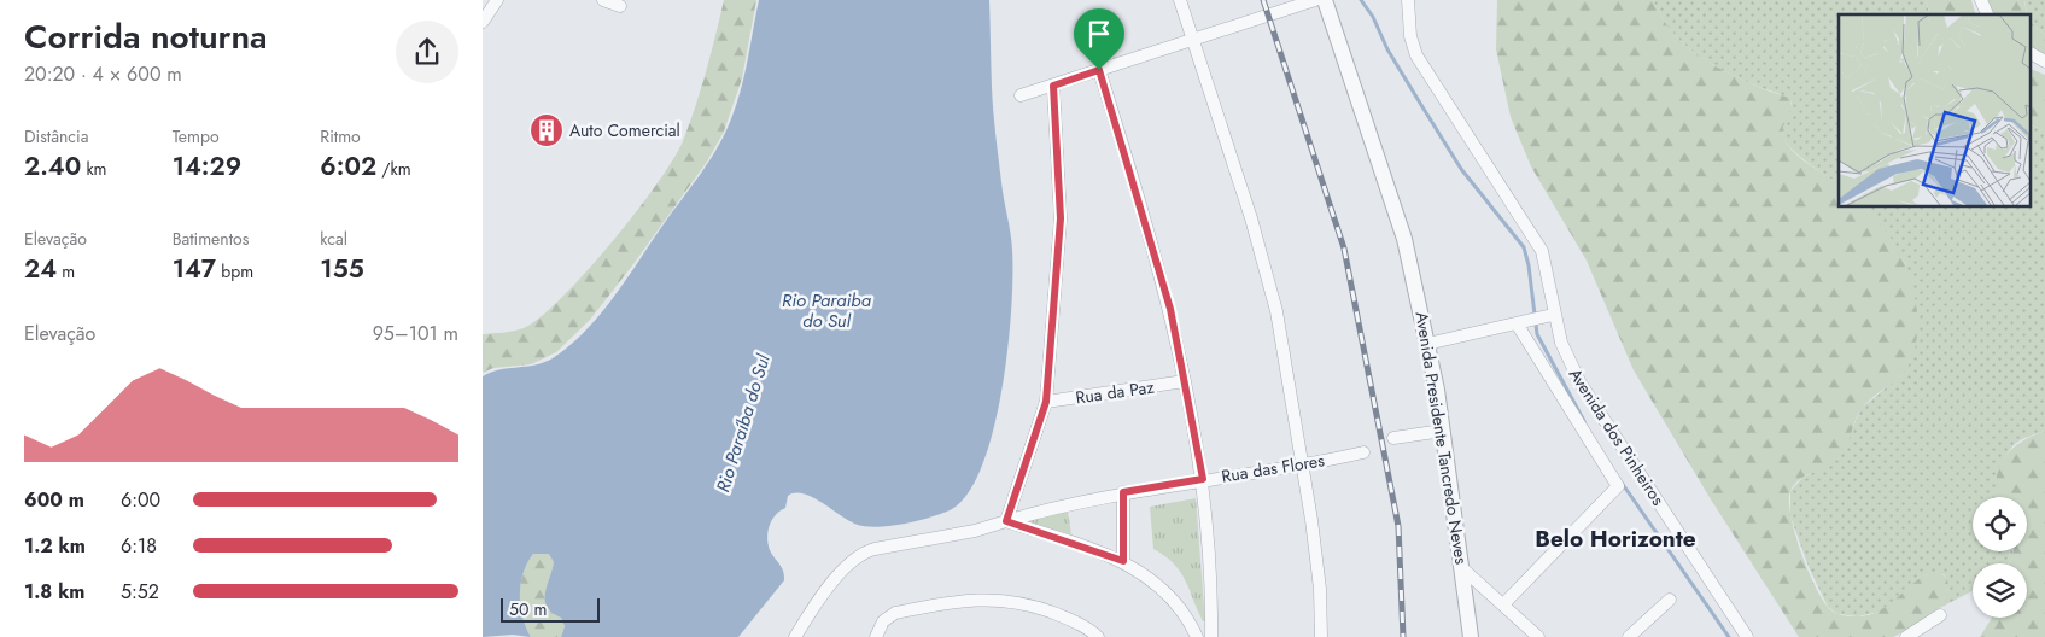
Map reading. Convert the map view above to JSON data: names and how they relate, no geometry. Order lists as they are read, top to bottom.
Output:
{
  "streets": {
    "street": [
      "Rua da Paz",
      "Avenida dos Pinheiros",
      "Avenida Presidente Tancredo Neves",
      "Rua das Flores"
    ]
  },
  "districts": ["Belo Horizonte"],
  "water": ["Rio Paraiba do Sul", "Rio Paraíba do Sul"],
  "places": {
    "building": ["Auto Comercial"]
  },
  "scale_bar": "50 m",
  "page": {
    "heading": ["Corrida noturna", "20:20 · 4 × 600 m"],
    "stats": [
      ["Distância", "2.40 km"],
      ["Tempo", "14:29"],
      ["Ritmo", "6:02 /km"],
      ["Elevação", "24 m"],
      ["Batimentos", "147 bpm"],
      ["kcal", "155"]
    ],
    "chart": ["Elevação", "95–101 m"],
    "list": [
      {
        "name": "600 m",
        "note": "6:00"
      },
      {
        "name": "1.2 km",
        "note": "6:18"
      },
      {
        "name": "1.8 km",
        "note": "5:52"
      }
    ],
    "scale": "50 m"
  }
}
